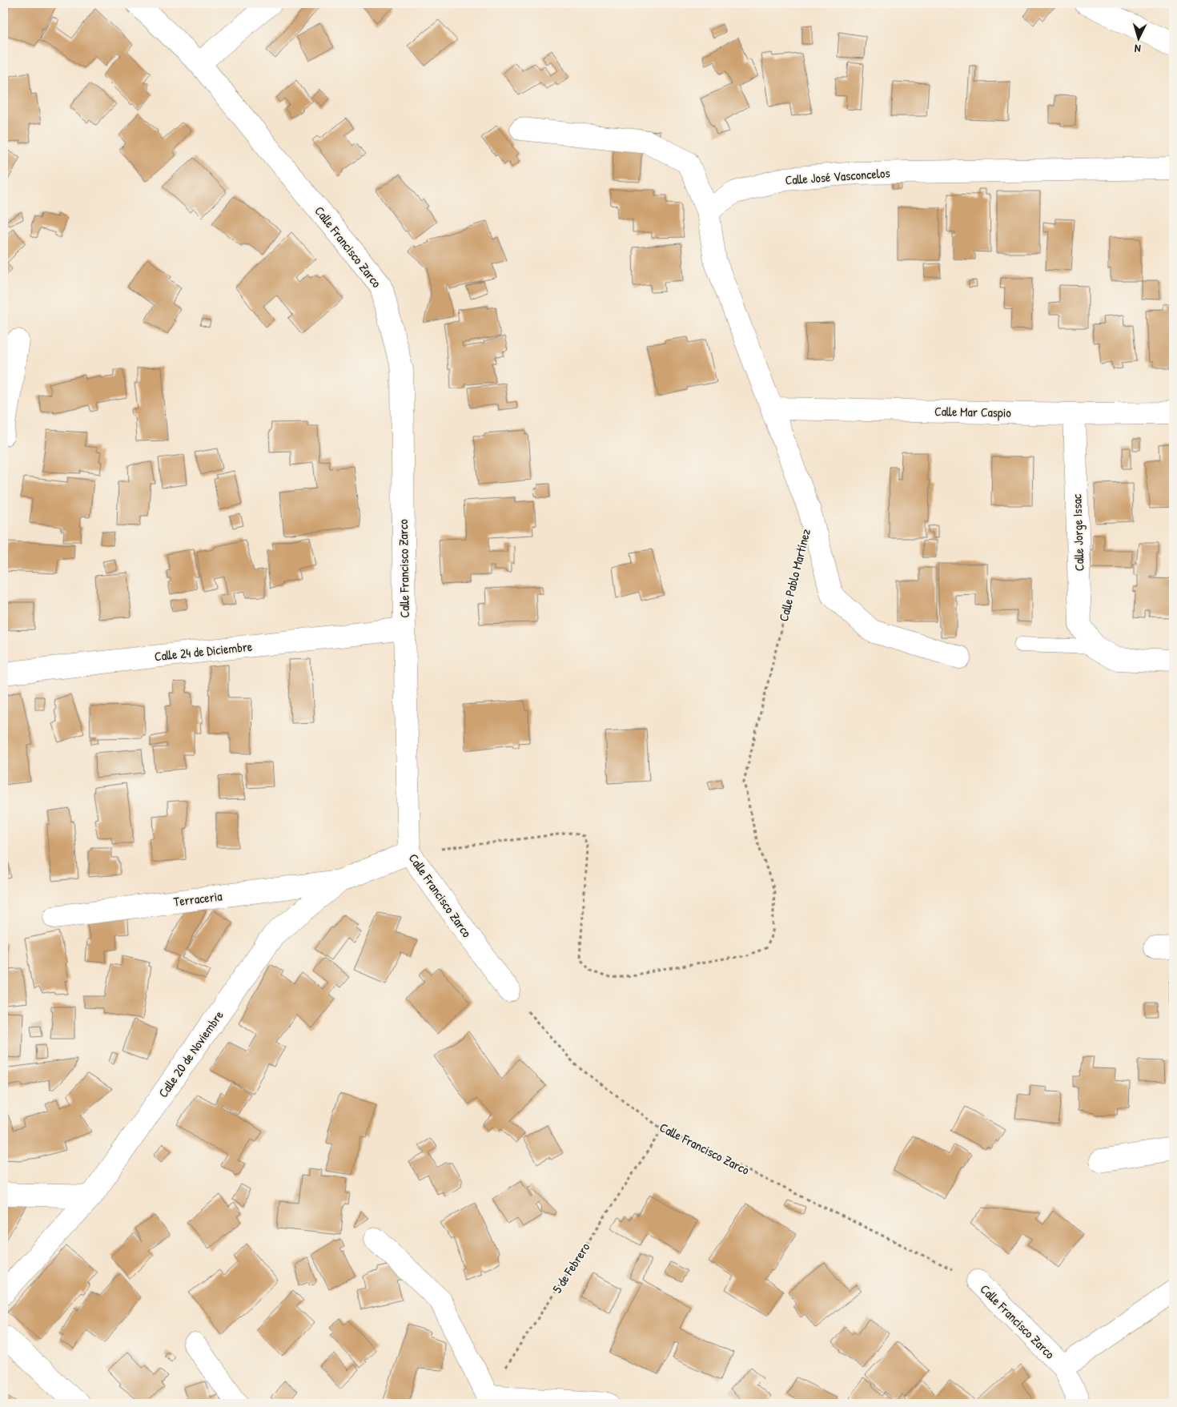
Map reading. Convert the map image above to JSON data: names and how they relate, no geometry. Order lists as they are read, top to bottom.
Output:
{
  "streets": {
    "street": [
      "Calle José Vasconcelos",
      "Calle Francisco Zarco",
      "Calle Mar Caspio",
      "Calle Jorge Issac",
      "Calle Pablo Martínez",
      "Calle 24 de Diciembre",
      "Terraceria",
      "Calle 20 de Noviembre"
    ],
    "path": ["5 de Febrero"]
  },
  "crossings": [
    ["Calle José Vasconcelos", "Calle Pablo Martínez"],
    ["Calle Francisco Zarco", "Calle Pablo Martínez"],
    ["Calle Francisco Zarco", "Calle 24 de Diciembre"],
    ["Calle Francisco Zarco", "Calle 20 de Noviembre"],
    ["Calle Francisco Zarco", "5 de Febrero"],
    ["Calle Mar Caspio", "Calle Jorge Issac"],
    ["Calle Mar Caspio", "Calle Pablo Martínez"],
    ["Calle Pablo Martínez", "Calle 20 de Noviembre"],
    ["Terraceria", "Calle 20 de Noviembre"]
  ],
  "north": "bottom"
}
